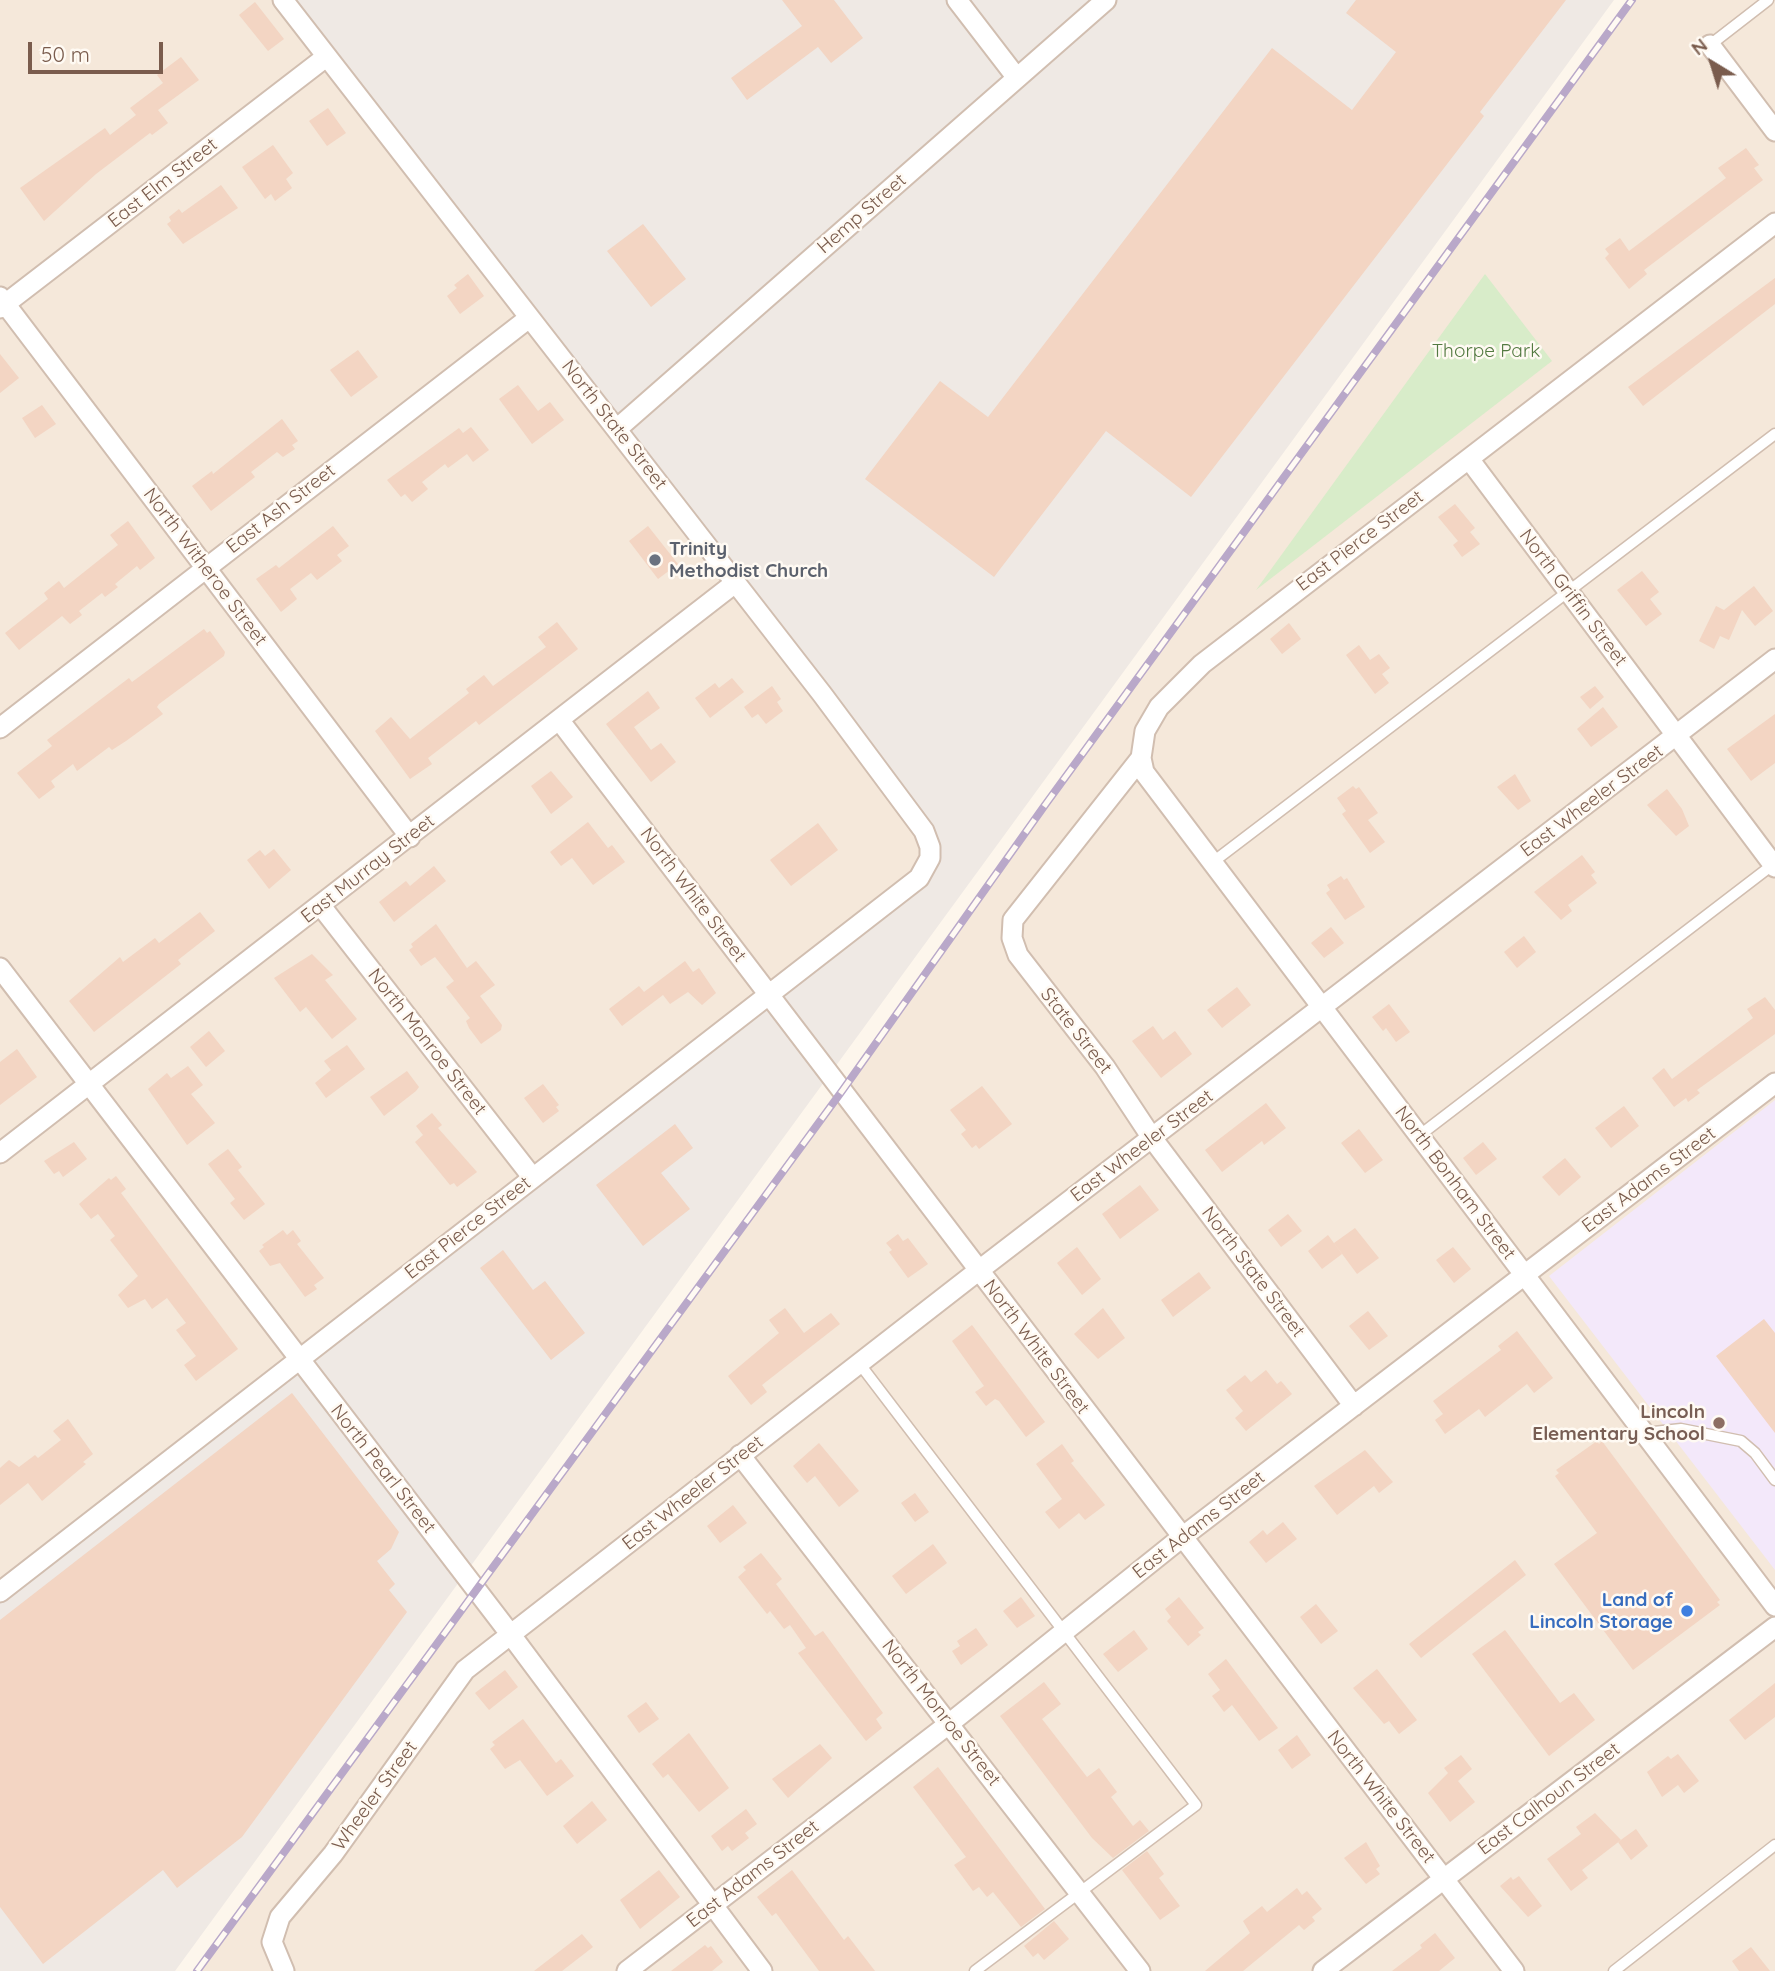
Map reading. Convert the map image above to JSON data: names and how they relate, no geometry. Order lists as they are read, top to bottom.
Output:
{
  "streets": {
    "street": [
      "East Elm Street",
      "Hemp Street",
      "North State Street",
      "East Ash Street",
      "East Pierce Street",
      "North Witheroe Street",
      "North Griffin Street",
      "East Wheeler Street",
      "East Murray Street",
      "North White Street",
      "State Street",
      "North Monroe Street",
      "East Adams Street",
      "North Bonham Street",
      "North Pearl Street",
      "Wheeler Street",
      "East Calhoun Street"
    ]
  },
  "crossings": [
    ["East Elm Street", "North State Street"],
    ["East Elm Street", "North Witheroe Street"],
    ["Hemp Street", "North State Street"],
    ["North State Street", "East Ash Street"],
    ["North State Street", "East Pierce Street"],
    ["North State Street", "East Wheeler Street"],
    ["North State Street", "East Murray Street"],
    ["North State Street", "State Street"],
    ["North State Street", "East Adams Street"],
    ["East Ash Street", "North Witheroe Street"],
    ["East Pierce Street", "North Griffin Street"],
    ["East Pierce Street", "North White Street"],
    ["East Pierce Street", "State Street"],
    ["East Pierce Street", "North Monroe Street"],
    ["East Pierce Street", "North Bonham Street"],
    ["East Pierce Street", "North Pearl Street"],
    ["North Witheroe Street", "East Murray Street"],
    ["North Griffin Street", "East Wheeler Street"],
    ["East Wheeler Street", "North White Street"],
    ["East Wheeler Street", "State Street"],
    ["East Wheeler Street", "North Monroe Street"],
    ["East Wheeler Street", "North Bonham Street"],
    ["East Wheeler Street", "North Pearl Street"],
    ["East Wheeler Street", "Wheeler Street"],
    ["East Murray Street", "North White Street"],
    ["East Murray Street", "North Monroe Street"],
    ["East Murray Street", "North Pearl Street"],
    ["North White Street", "East Adams Street"],
    ["North White Street", "East Calhoun Street"],
    ["North Monroe Street", "East Adams Street"],
    ["East Adams Street", "North Bonham Street"],
    ["East Adams Street", "North Pearl Street"],
    ["North Pearl Street", "Wheeler Street"]
  ],
  "parks": ["Thorpe Park"],
  "places": ["Trinity Methodist Church", "Lincoln Elementary School", "Land of Lincoln Storage"],
  "scale_bar": "50 m",
  "north": "top left"
}
